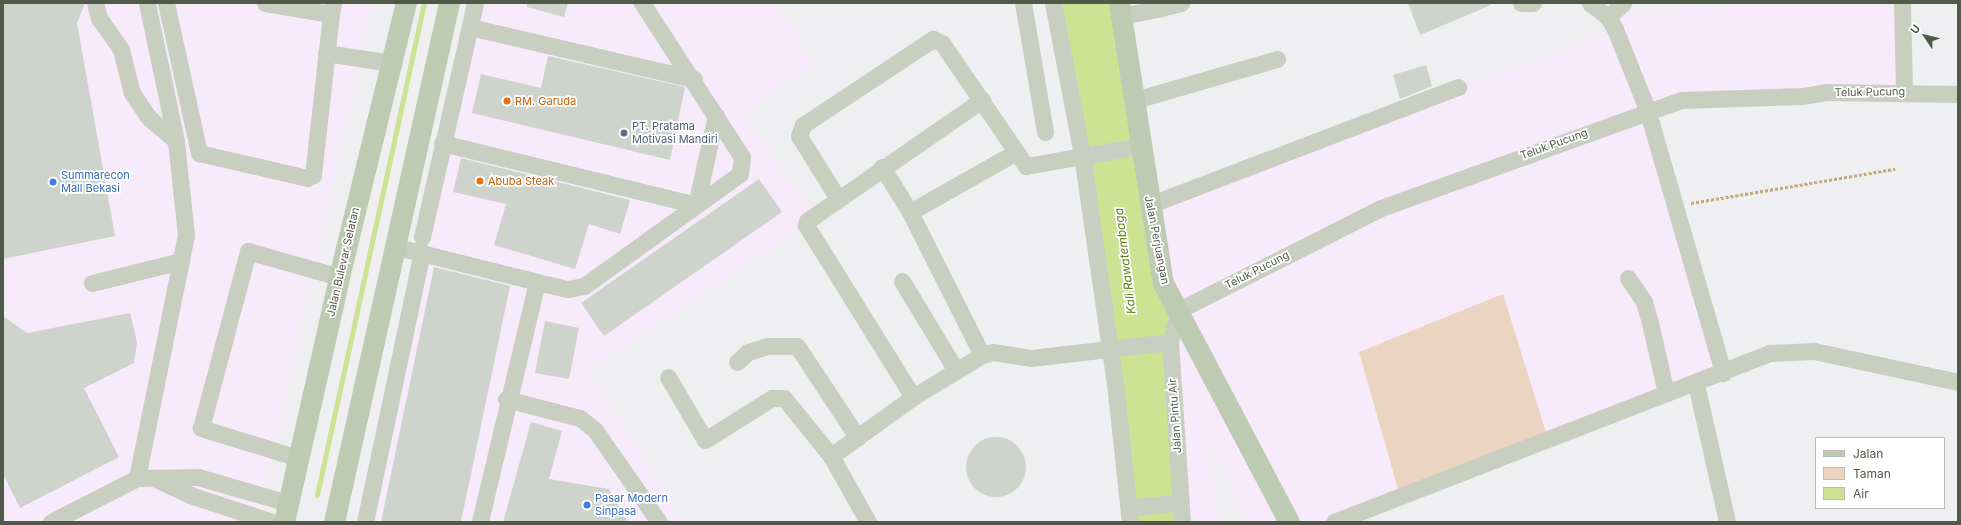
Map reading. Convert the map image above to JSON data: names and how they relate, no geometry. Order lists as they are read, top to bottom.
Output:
{
  "streets": {
    "main road": ["Jalan Perjuangan", "Jalan Bulevar Selatan"],
    "street": ["Teluk Pucung", "Jalan Pintu Air"]
  },
  "crossings": [
    ["Teluk Pucung", "Jalan Perjuangan"],
    ["Teluk Pucung", "Jalan Pintu Air"],
    ["Jalan Perjuangan", "Jalan Pintu Air"]
  ],
  "water": ["Kali Rawatembaga"],
  "places": [
    "RM. Garuda",
    "PT. Pratama Motivasi Mandiri",
    "Abuba Steak",
    "Summarecon Mall Bekasi",
    "Pasar Modern Sinpasa"
  ],
  "legend": ["Jalan", "Taman", "Air"],
  "north": "top left"
}
